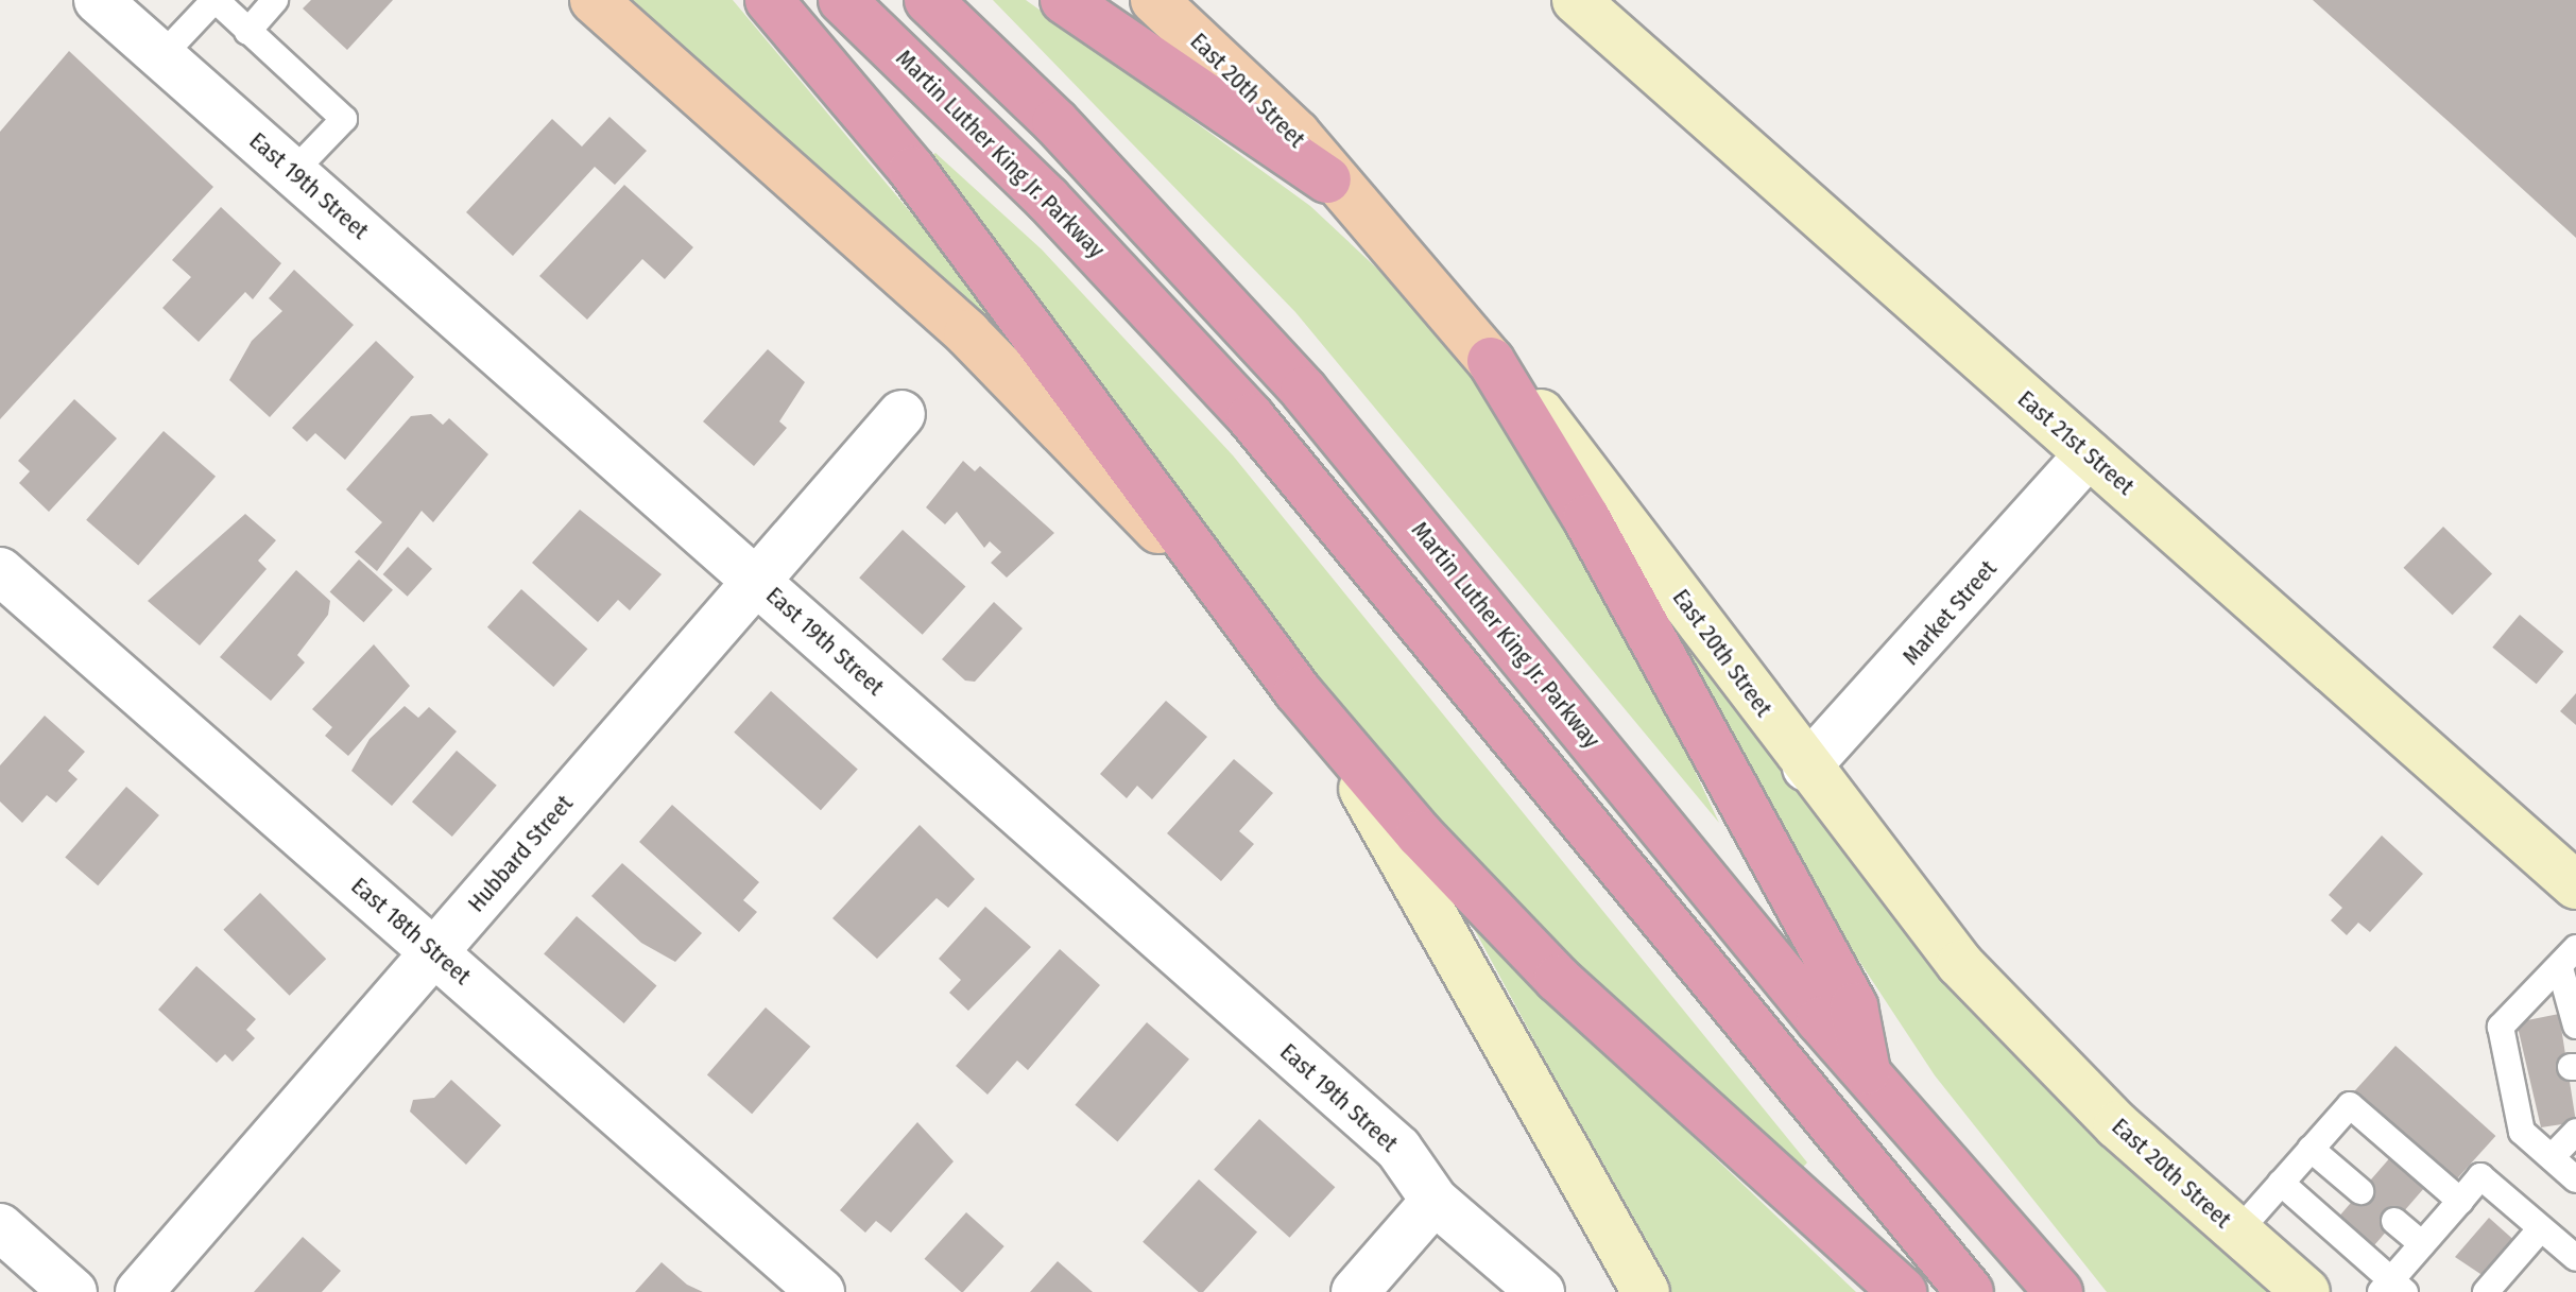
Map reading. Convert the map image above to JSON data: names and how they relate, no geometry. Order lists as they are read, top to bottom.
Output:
{
  "streets": {
    "highway": ["Martin Luther King Jr. Parkway"],
    "main road": ["East 20th Street"],
    "street": [
      "East 19th Street",
      "East 21st Street",
      "Market Street",
      "Hubbard Street",
      "East 18th Street"
    ]
  },
  "crossings": [
    ["East 20th Street", "Market Street"],
    ["East 19th Street", "Hubbard Street"],
    ["East 21st Street", "Market Street"],
    ["Hubbard Street", "East 18th Street"]
  ]
}
